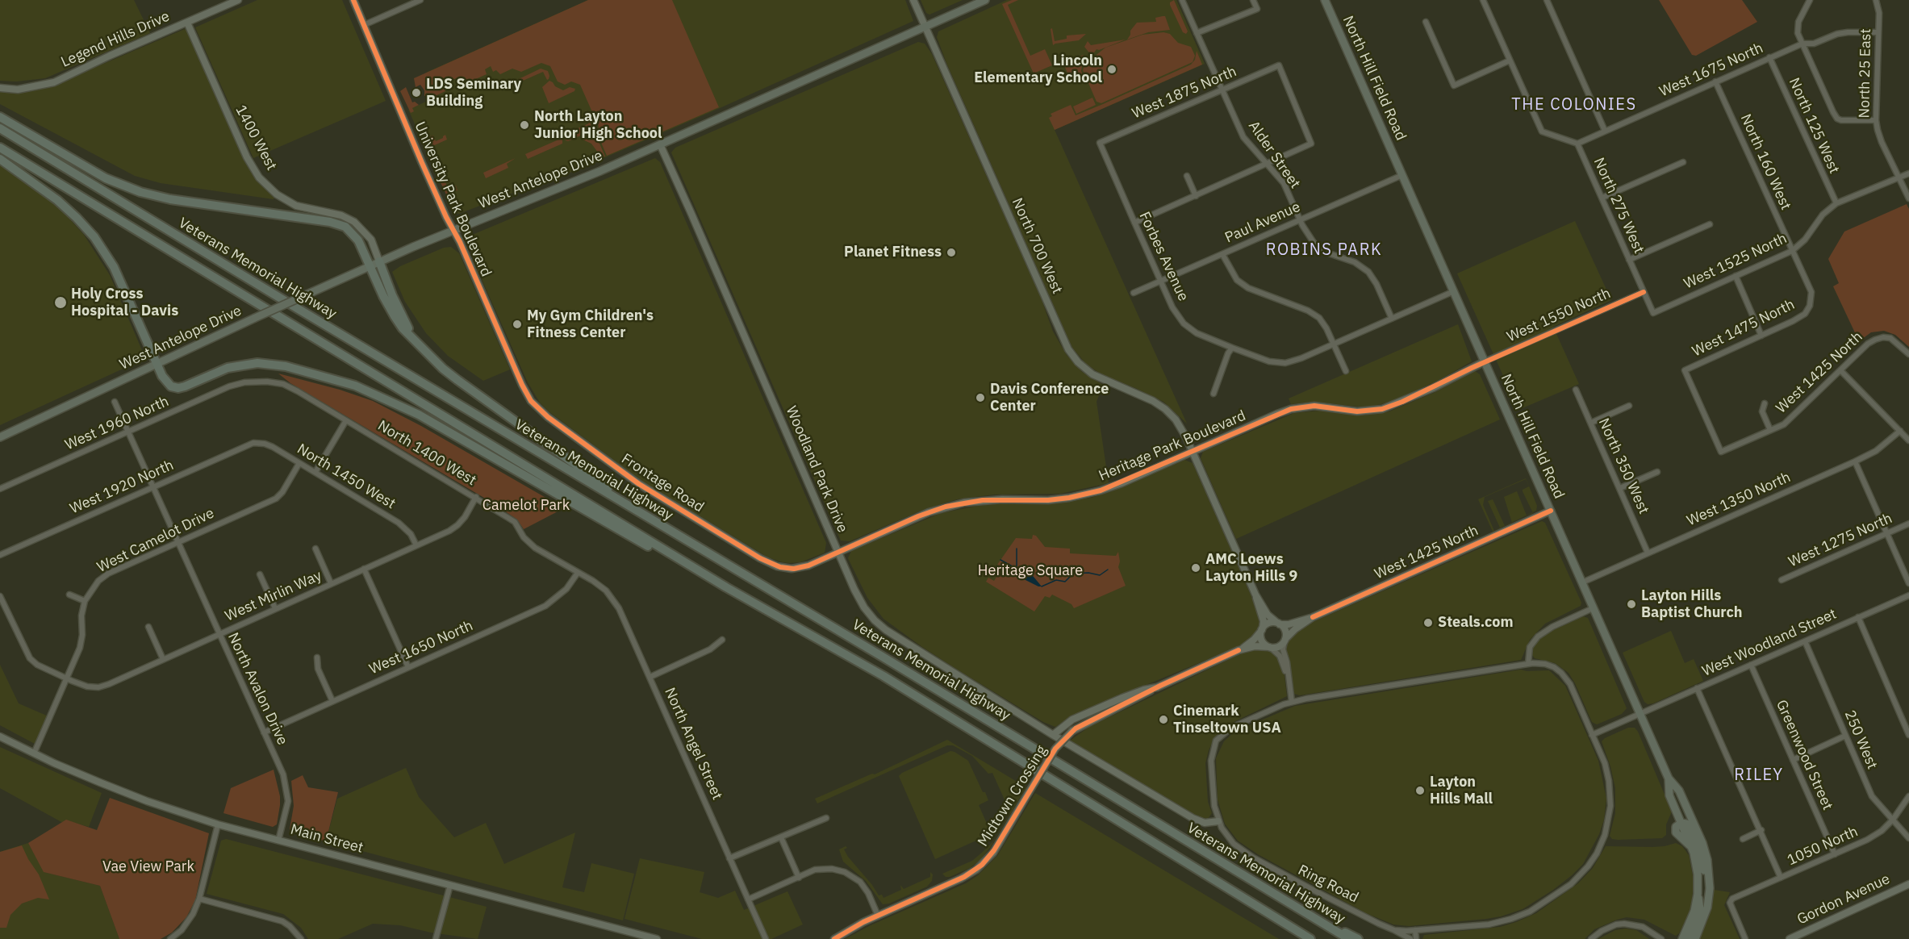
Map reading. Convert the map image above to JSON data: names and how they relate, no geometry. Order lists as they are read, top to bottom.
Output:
{
  "streets": {
    "highway": ["Veterans Memorial Highway"],
    "main road": ["North Hill Field Road", "West Antelope Drive"],
    "street": [
      "Legend Hills Drive",
      "West 1675 North",
      "North 25 East",
      "West 1875 North",
      "North 125 West",
      "1400 West",
      "Alder Street",
      "North 160 West",
      "University Park Boulevard",
      "North 275 West",
      "Paul Avenue",
      "North 700 West",
      "Forbes Avenue",
      "West 1525 North",
      "West 1550 North",
      "West 1475 North",
      "West 1425 North",
      "West 1960 North",
      "Heritage Park Boulevard",
      "North 1400 West",
      "North 350 West",
      "Woodland Park Drive",
      "North 1450 West",
      "Frontage Road",
      "West 1920 North",
      "West 1350 North",
      "West Camelot Drive",
      "West 1275 North",
      "West Mirlin Way",
      "West Woodland Street",
      "West 1650 North",
      "North Avalon Drive",
      "250 West",
      "North Angel Street",
      "Greenwood Street",
      "Midtown Crossing",
      "Main Street",
      "1050 North",
      "Ring Road",
      "Gordon Avenue"
    ]
  },
  "crossings": [
    ["Legend Hills Drive", "1400 West"],
    ["West 1675 North", "North 25 East"],
    ["West 1675 North", "North 125 West"],
    ["West 1675 North", "North 160 West"],
    ["West 1675 North", "North 275 West"],
    ["North 25 East", "West 1525 North"],
    ["North Hill Field Road", "Paul Avenue"],
    ["North Hill Field Road", "Forbes Avenue"],
    ["North Hill Field Road", "West 1550 North"],
    ["North Hill Field Road", "West 1425 North"],
    ["North Hill Field Road", "Heritage Park Boulevard"],
    ["North Hill Field Road", "West 1350 North"],
    ["North Hill Field Road", "West Woodland Street"],
    ["West 1875 North", "Alder Street"],
    ["West 1875 North", "Forbes Avenue"],
    ["North 125 West", "West 1525 North"],
    ["1400 West", "West Antelope Drive"],
    ["Alder Street", "Paul Avenue"],
    ["Alder Street", "Forbes Avenue"],
    ["North 160 West", "West 1525 North"],
    ["North 160 West", "West 1475 North"],
    ["West Antelope Drive", "University Park Boulevard"],
    ["West Antelope Drive", "North 700 West"],
    ["West Antelope Drive", "Woodland Park Drive"],
    ["University Park Boulevard", "Frontage Road"],
    ["North 275 West", "West 1525 North"],
    ["North 275 West", "West 1550 North"],
    ["Paul Avenue", "Forbes Avenue"],
    ["North 700 West", "Heritage Park Boulevard"],
    ["West 1550 North", "Heritage Park Boulevard"],
    ["West 1475 North", "West 1425 North"],
    ["West 1960 North", "North 1400 West"],
    ["West 1960 North", "North Avalon Drive"],
    ["Heritage Park Boulevard", "Woodland Park Drive"],
    ["Heritage Park Boulevard", "Frontage Road"],
    ["North 1400 West", "West Mirlin Way"],
    ["North 1400 West", "West 1650 North"],
    ["North 1400 West", "North Angel Street"],
    ["North 350 West", "West 1350 North"],
    ["Woodland Park Drive", "Ring Road"],
    ["North 1450 West", "West 1920 North"],
    ["North 1450 West", "West Camelot Drive"],
    ["North 1450 West", "West Mirlin Way"],
    ["West 1920 North", "North Avalon Drive"],
    ["West Camelot Drive", "West Mirlin Way"],
    ["West Camelot Drive", "North Avalon Drive"],
    ["West Camelot Drive", "Main Street"],
    ["West Mirlin Way", "North Avalon Drive"],
    ["West Woodland Street", "250 West"],
    ["West Woodland Street", "Greenwood Street"],
    ["West Woodland Street", "Ring Road"],
    ["West 1650 North", "North Avalon Drive"],
    ["North Avalon Drive", "Main Street"],
    ["250 West", "1050 North"],
    ["Greenwood Street", "1050 North"]
  ],
  "districts": ["THE COLONIES", "ROBINS PARK", "RILEY"],
  "parks": ["Camelot Park", "Heritage Square", "Vae View Park"],
  "places": [
    "Lincoln Elementary School",
    "LDS Seminary Building",
    "North Layton Junior High School",
    "Planet Fitness",
    "Holy Cross Hospital - Davis",
    "My Gym Children's Fitness Center",
    "Davis Conference Center",
    "AMC Loews Layton Hills 9",
    "Layton Hills Baptist Church",
    "Steals.com",
    "Cinemark Tinseltown USA",
    "Layton Hills Mall"
  ]
}
